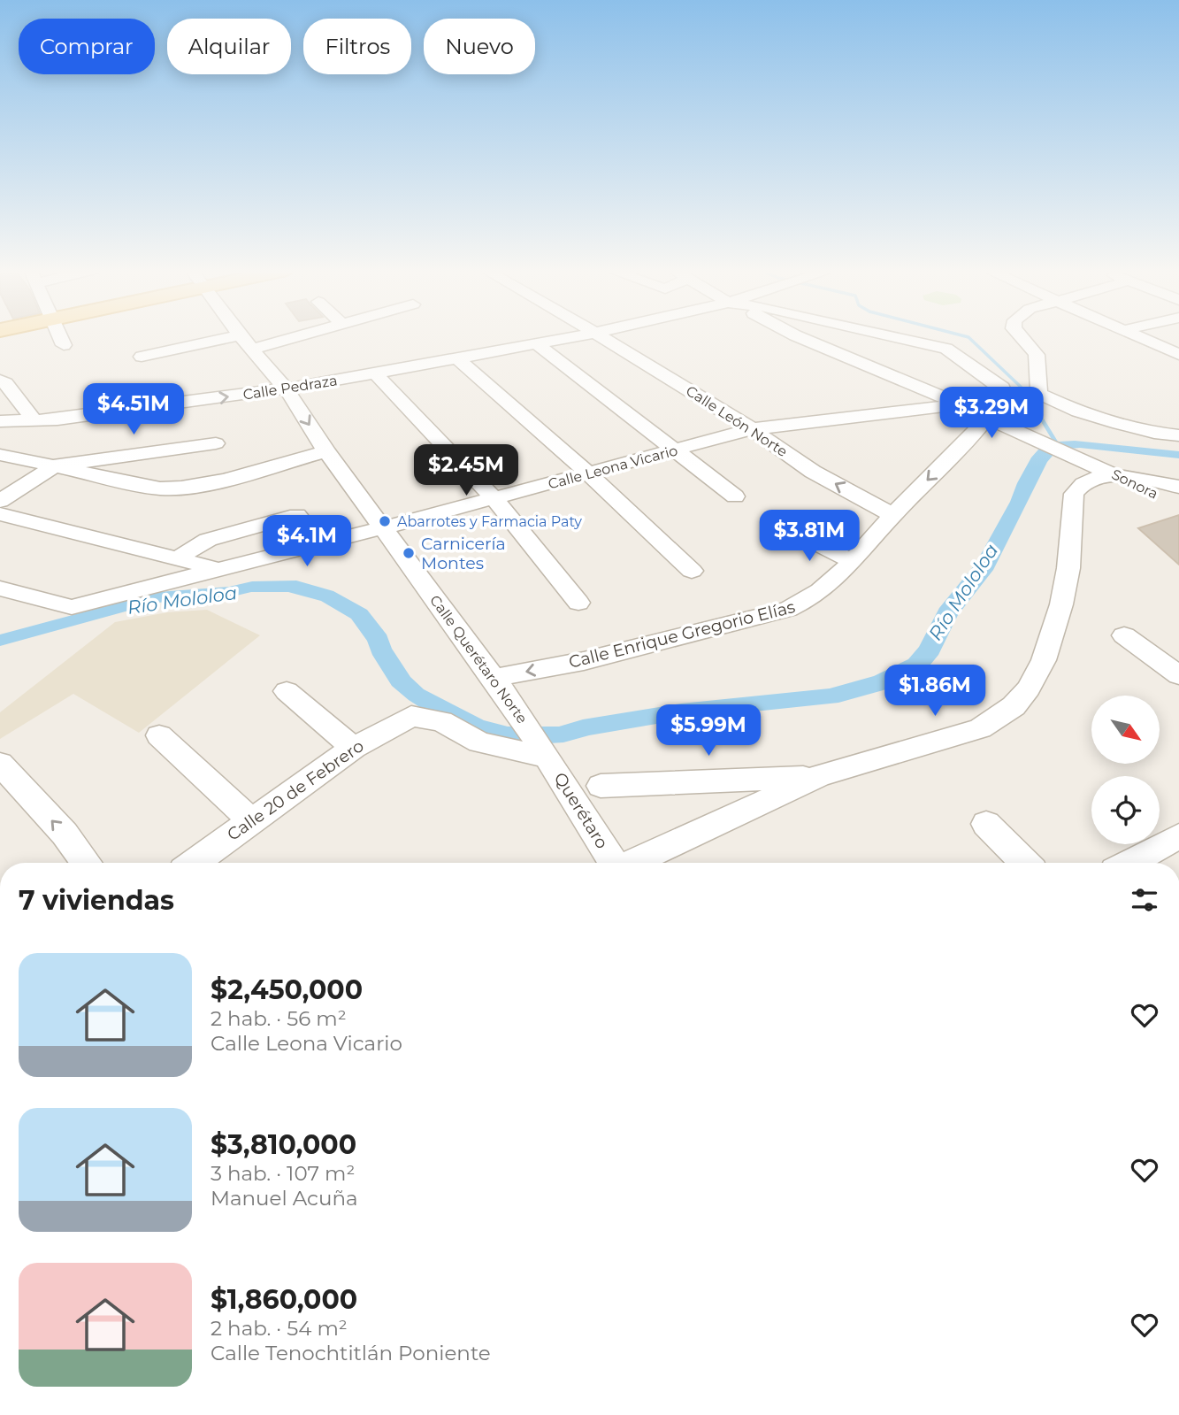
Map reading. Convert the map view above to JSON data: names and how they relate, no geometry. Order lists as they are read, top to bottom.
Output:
{
  "streets": {
    "street": [
      "Calle Pedraza",
      "Calle León Norte",
      "Calle Leona Vicario",
      "Sonora",
      "Calle Enrique Gregorio Elías",
      "Calle Querétaro Norte",
      "Calle 20 de Febrero",
      "Querétaro"
    ]
  },
  "crossings": [
    ["Calle Pedraza", "Calle Querétaro Norte"],
    ["Calle León Norte", "Calle Leona Vicario"],
    ["Calle León Norte", "Calle Enrique Gregorio Elías"],
    ["Calle Leona Vicario", "Sonora"],
    ["Calle Leona Vicario", "Calle Enrique Gregorio Elías"],
    ["Calle Leona Vicario", "Calle Querétaro Norte"],
    ["Sonora", "Calle Enrique Gregorio Elías"],
    ["Calle Enrique Gregorio Elías", "Calle Querétaro Norte"],
    ["Calle Querétaro Norte", "Calle 20 de Febrero"],
    ["Calle Querétaro Norte", "Querétaro"],
    ["Calle 20 de Febrero", "Querétaro"]
  ],
  "water": ["Río Mololoa"],
  "places": ["Abarrotes y Farmacia Paty", "Carnicería Montes"],
  "north": "bottom right",
  "page": {
    "chip": [
      "Comprar",
      "Alquilar",
      "Filtros",
      "Nuevo"
    ],
    "price": [
      "$4.51M",
      "$3.29M",
      "$2.45M",
      "$3.81M",
      "$4.1M",
      "$1.86M",
      "$5.99M"
    ],
    "heading": "7 viviendas",
    "list": [
      {
        "name": "$2,450,000",
        "note": "2 hab. · 56 m² · Calle Leona Vicario"
      },
      {
        "name": "$3,810,000",
        "note": "3 hab. · 107 m² · Manuel Acuña"
      },
      {
        "name": "$1,860,000",
        "note": "2 hab. · 54 m² · Calle Tenochtitlán Poniente"
      }
    ]
  }
}
